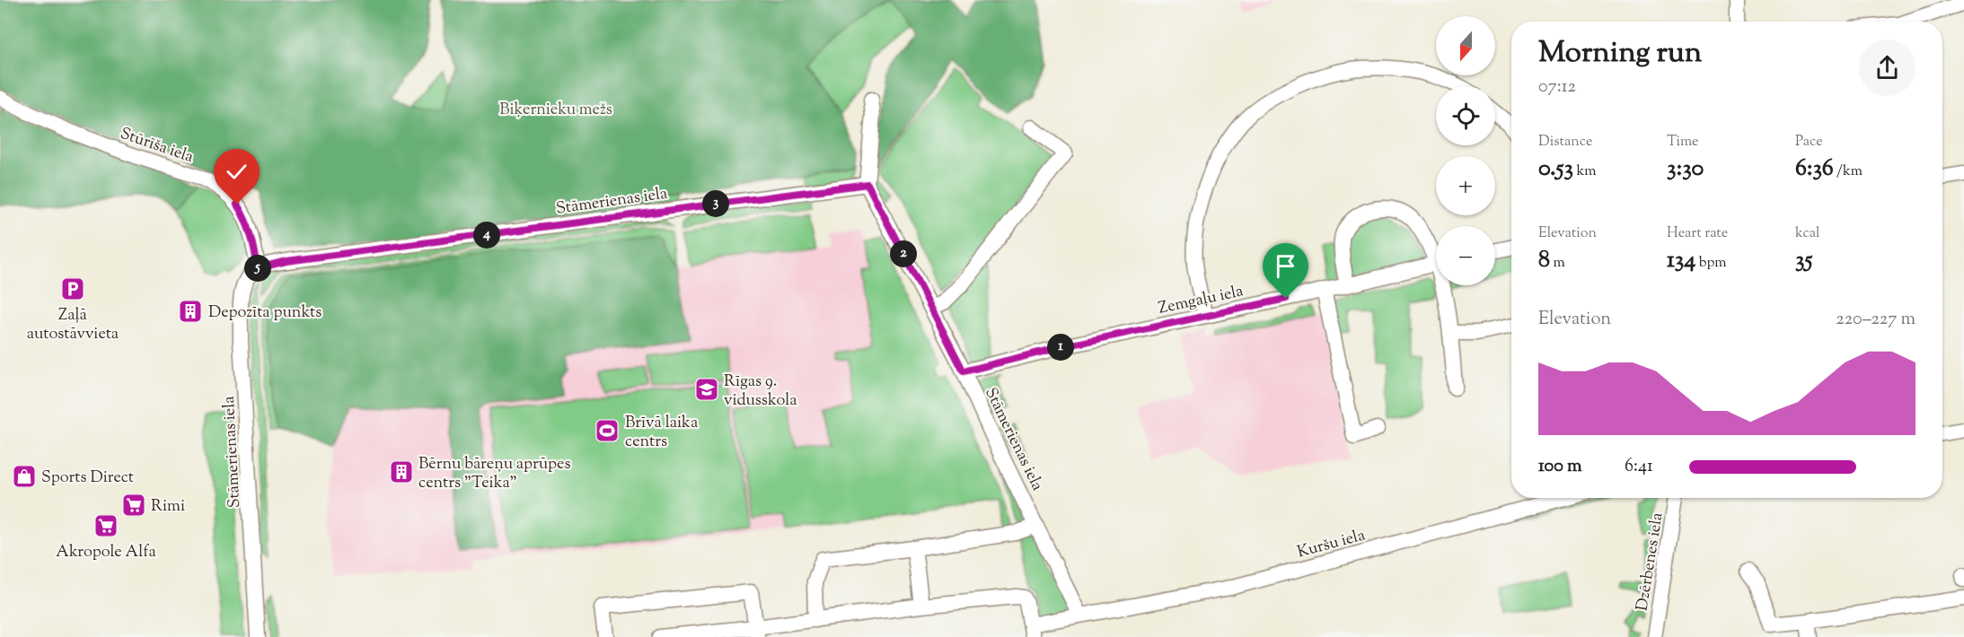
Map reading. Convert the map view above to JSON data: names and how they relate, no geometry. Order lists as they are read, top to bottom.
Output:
{
  "streets": {
    "street": [
      "Stūrīša iela",
      "Stāmerienas iela",
      "Zemgaļu iela",
      "Kuršu iela",
      "Dzērbenes iela"
    ]
  },
  "crossings": [
    ["Stūrīša iela", "Stāmerienas iela"],
    ["Stāmerienas iela", "Zemgaļu iela"],
    ["Stāmerienas iela", "Kuršu iela"]
  ],
  "parks": ["Biķernieku mežs"],
  "places": {
    "parking": ["Zaļā autostāvvieta"],
    "building": ["Depozīta punkts", "Bērnu bāreņu aprūpes centrs \"Teika\""],
    "school or university": ["Rīgas 9. vidusskola"],
    "sports": ["Brīvā laika centrs"],
    "shop": ["Sports Direct"],
    "supermarket": ["Rimi", "Akropole Alfa"]
  },
  "north": "bottom",
  "page": {
    "map_buttons": ["+", "−"],
    "heading": ["Morning run", "07:12"],
    "stats": [
      ["Distance", "0.53 km"],
      ["Time", "3:30"],
      ["Pace", "6:36 /km"],
      ["Elevation", "8 m"],
      ["Heart rate", "134 bpm"],
      ["kcal", "35"]
    ],
    "pins": [
      "3",
      "4",
      "2",
      "5",
      "1"
    ],
    "chart": ["Elevation", "220–227 m"],
    "list": [
      {
        "name": "100 m",
        "note": "6:41"
      }
    ]
  }
}
